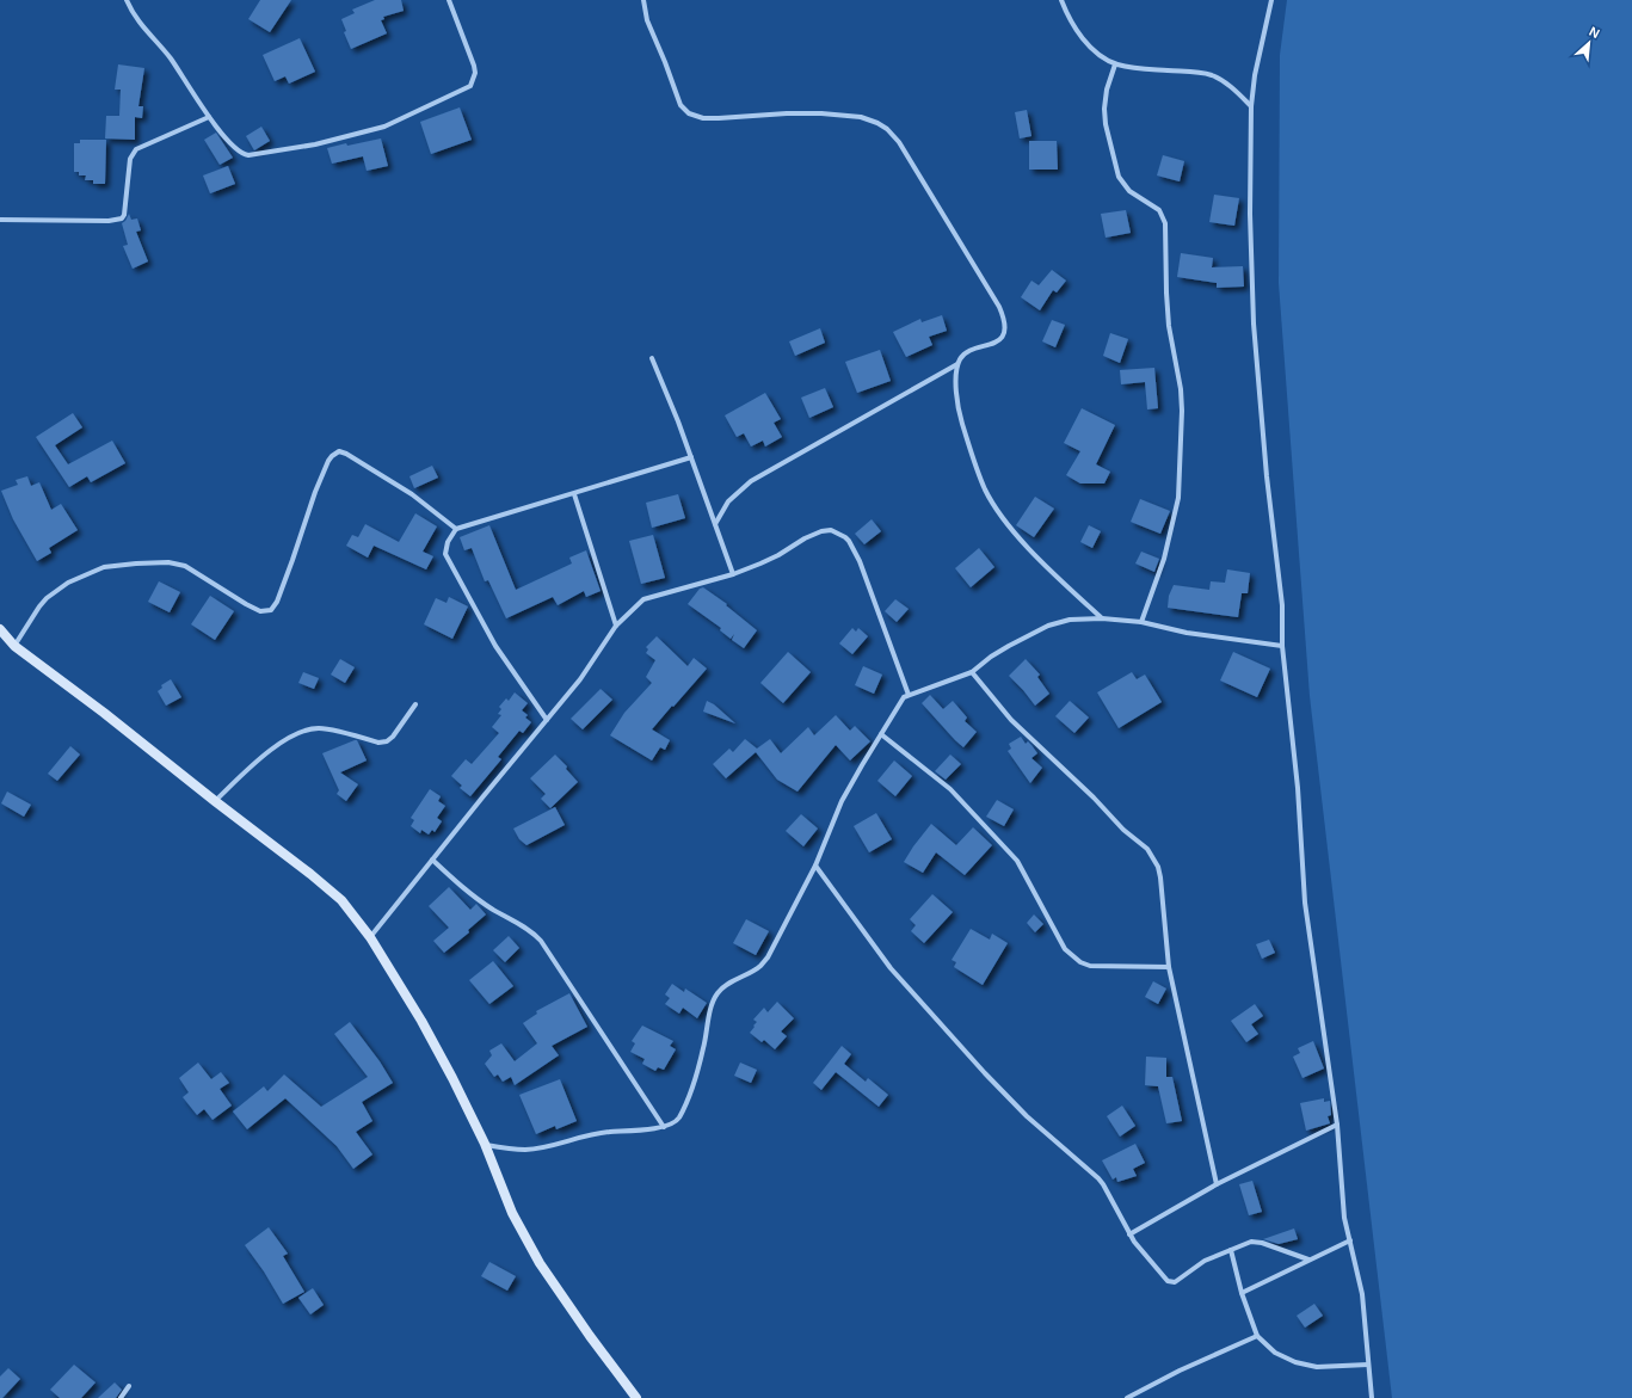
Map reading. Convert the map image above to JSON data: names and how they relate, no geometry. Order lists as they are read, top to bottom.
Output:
{
  "north": "top right"
}
